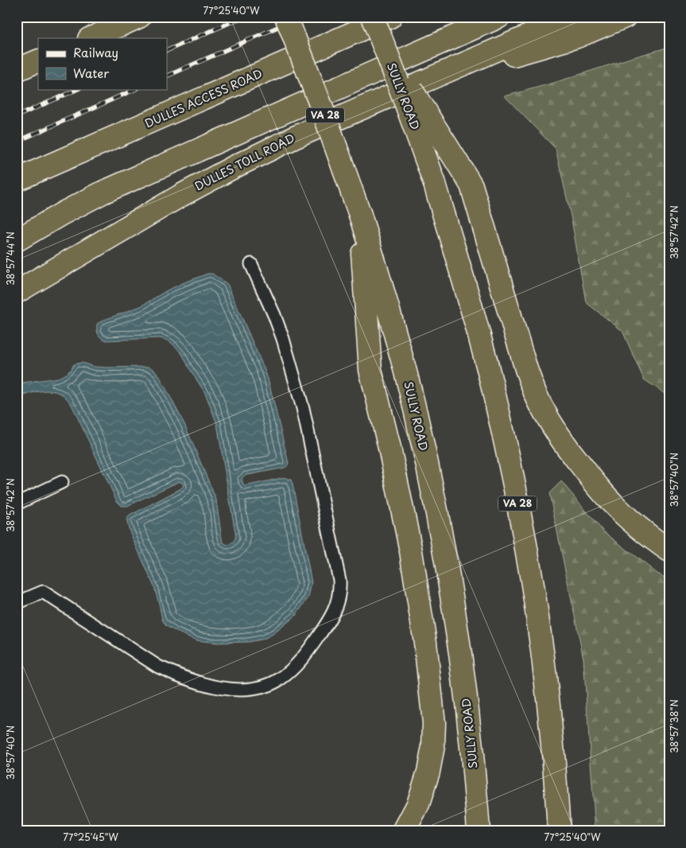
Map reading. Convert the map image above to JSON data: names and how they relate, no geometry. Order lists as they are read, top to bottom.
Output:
{
  "streets": {
    "highway": [
      "SULLY ROAD",
      "DULLES ACCESS ROAD",
      "VA 28",
      "DULLES TOLL ROAD"
    ]
  },
  "legend": ["Railway", "Water"],
  "coordinates": [
    "77°25'40\"W",
    "38°57'42\"N",
    "38°57'44\"N",
    "38°57'40\"N",
    "38°57'38\"N",
    "77°25'45\"W"
  ]
}
